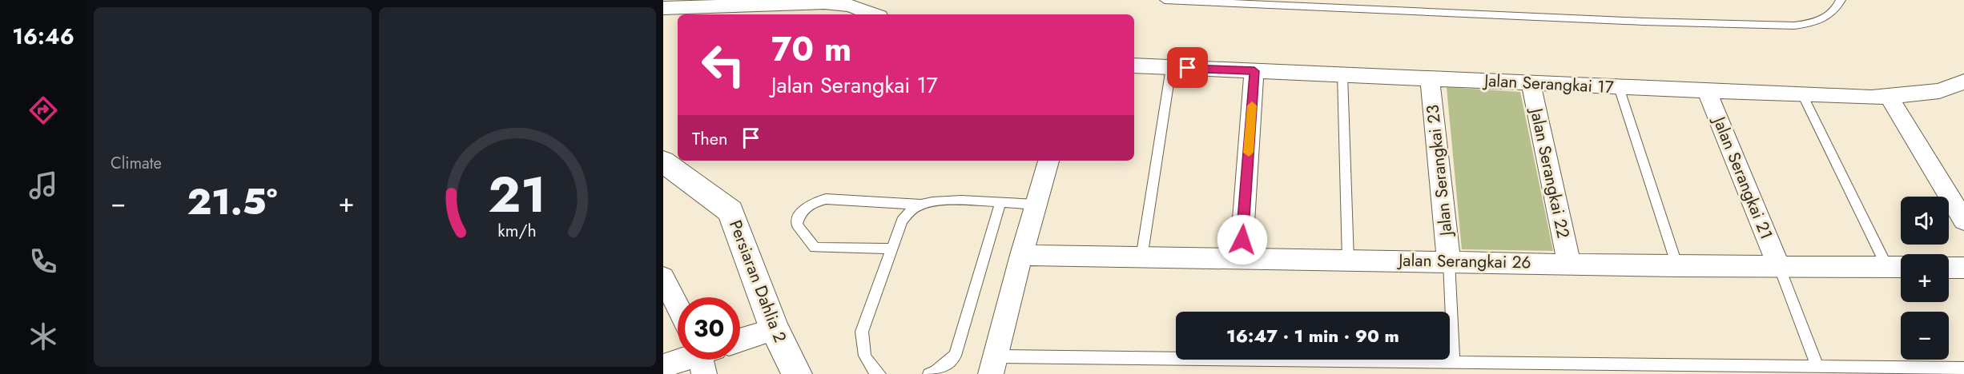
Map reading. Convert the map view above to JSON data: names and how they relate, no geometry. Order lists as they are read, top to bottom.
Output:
{
  "streets": {
    "street": [
      "Jalan Serangkai 17",
      "Jalan Serangkai 23",
      "Jalan Serangkai 22",
      "Jalan Serangkai 21",
      "Jalan Serangkai 26",
      "Persiaran Dahlia 2"
    ]
  },
  "crossings": [
    ["Jalan Serangkai 17", "Jalan Serangkai 23"],
    ["Jalan Serangkai 17", "Jalan Serangkai 22"],
    ["Jalan Serangkai 17", "Jalan Serangkai 21"],
    ["Jalan Serangkai 23", "Jalan Serangkai 26"],
    ["Jalan Serangkai 22", "Jalan Serangkai 26"],
    ["Jalan Serangkai 21", "Jalan Serangkai 26"]
  ],
  "page": {
    "tabs": "16:46",
    "tile": "Climate",
    "turn": ["70 m", "Jalan Serangkai 17"],
    "then": "Then",
    "heat": ["−", "21.5°", "+"],
    "map_buttons": ["+", "−"],
    "limit": "30",
    "trip": "16:47 · 1 min · 90 m",
    "gauge": ["21", "km/h"]
  }
}
